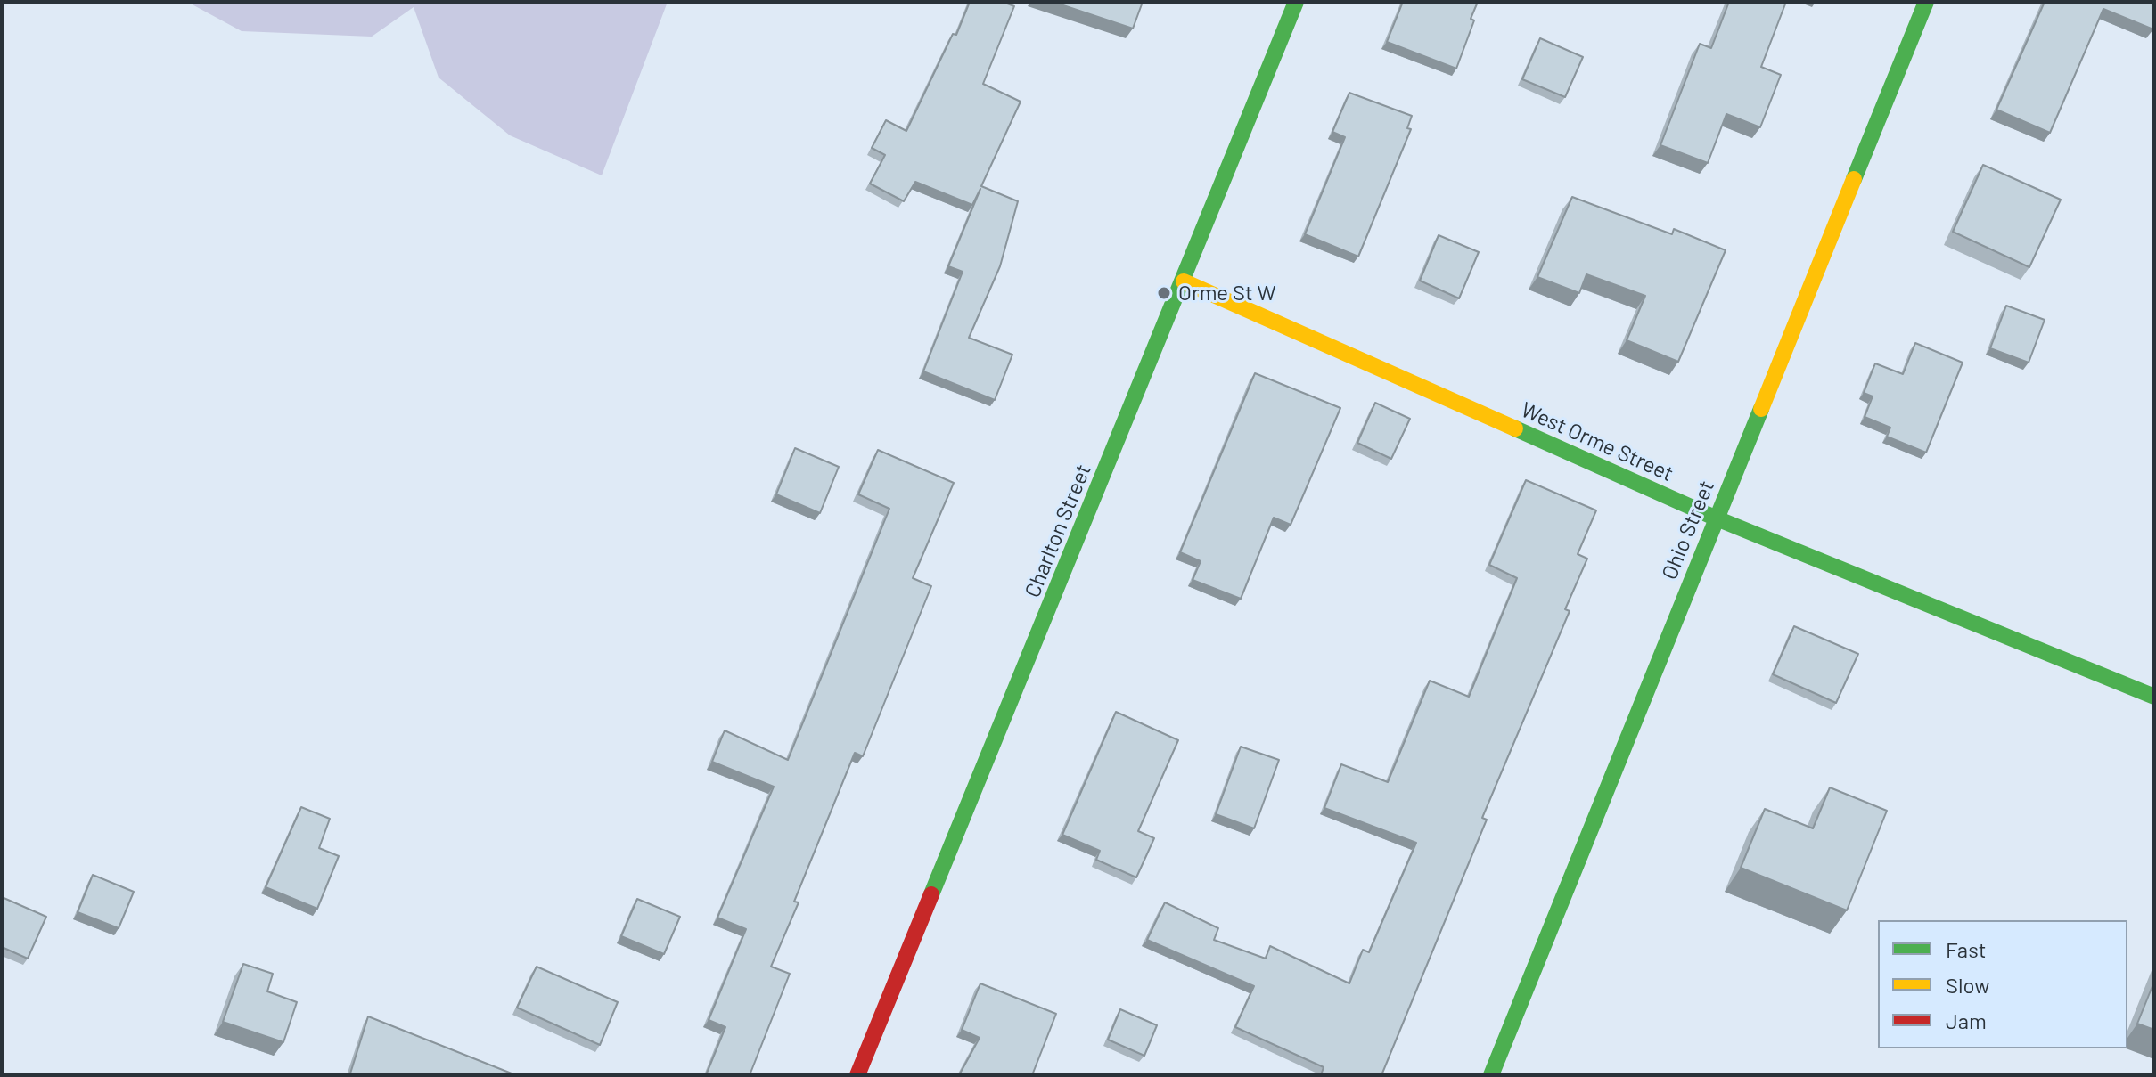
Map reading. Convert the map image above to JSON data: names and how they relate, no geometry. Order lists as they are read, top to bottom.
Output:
{
  "streets": {
    "street": ["West Orme Street", "Ohio Street", "Charlton Street"]
  },
  "crossings": [
    ["West Orme Street", "Ohio Street"],
    ["West Orme Street", "Charlton Street"]
  ],
  "places": ["Orme St W"],
  "legend": ["Fast", "Slow", "Jam"]
}
